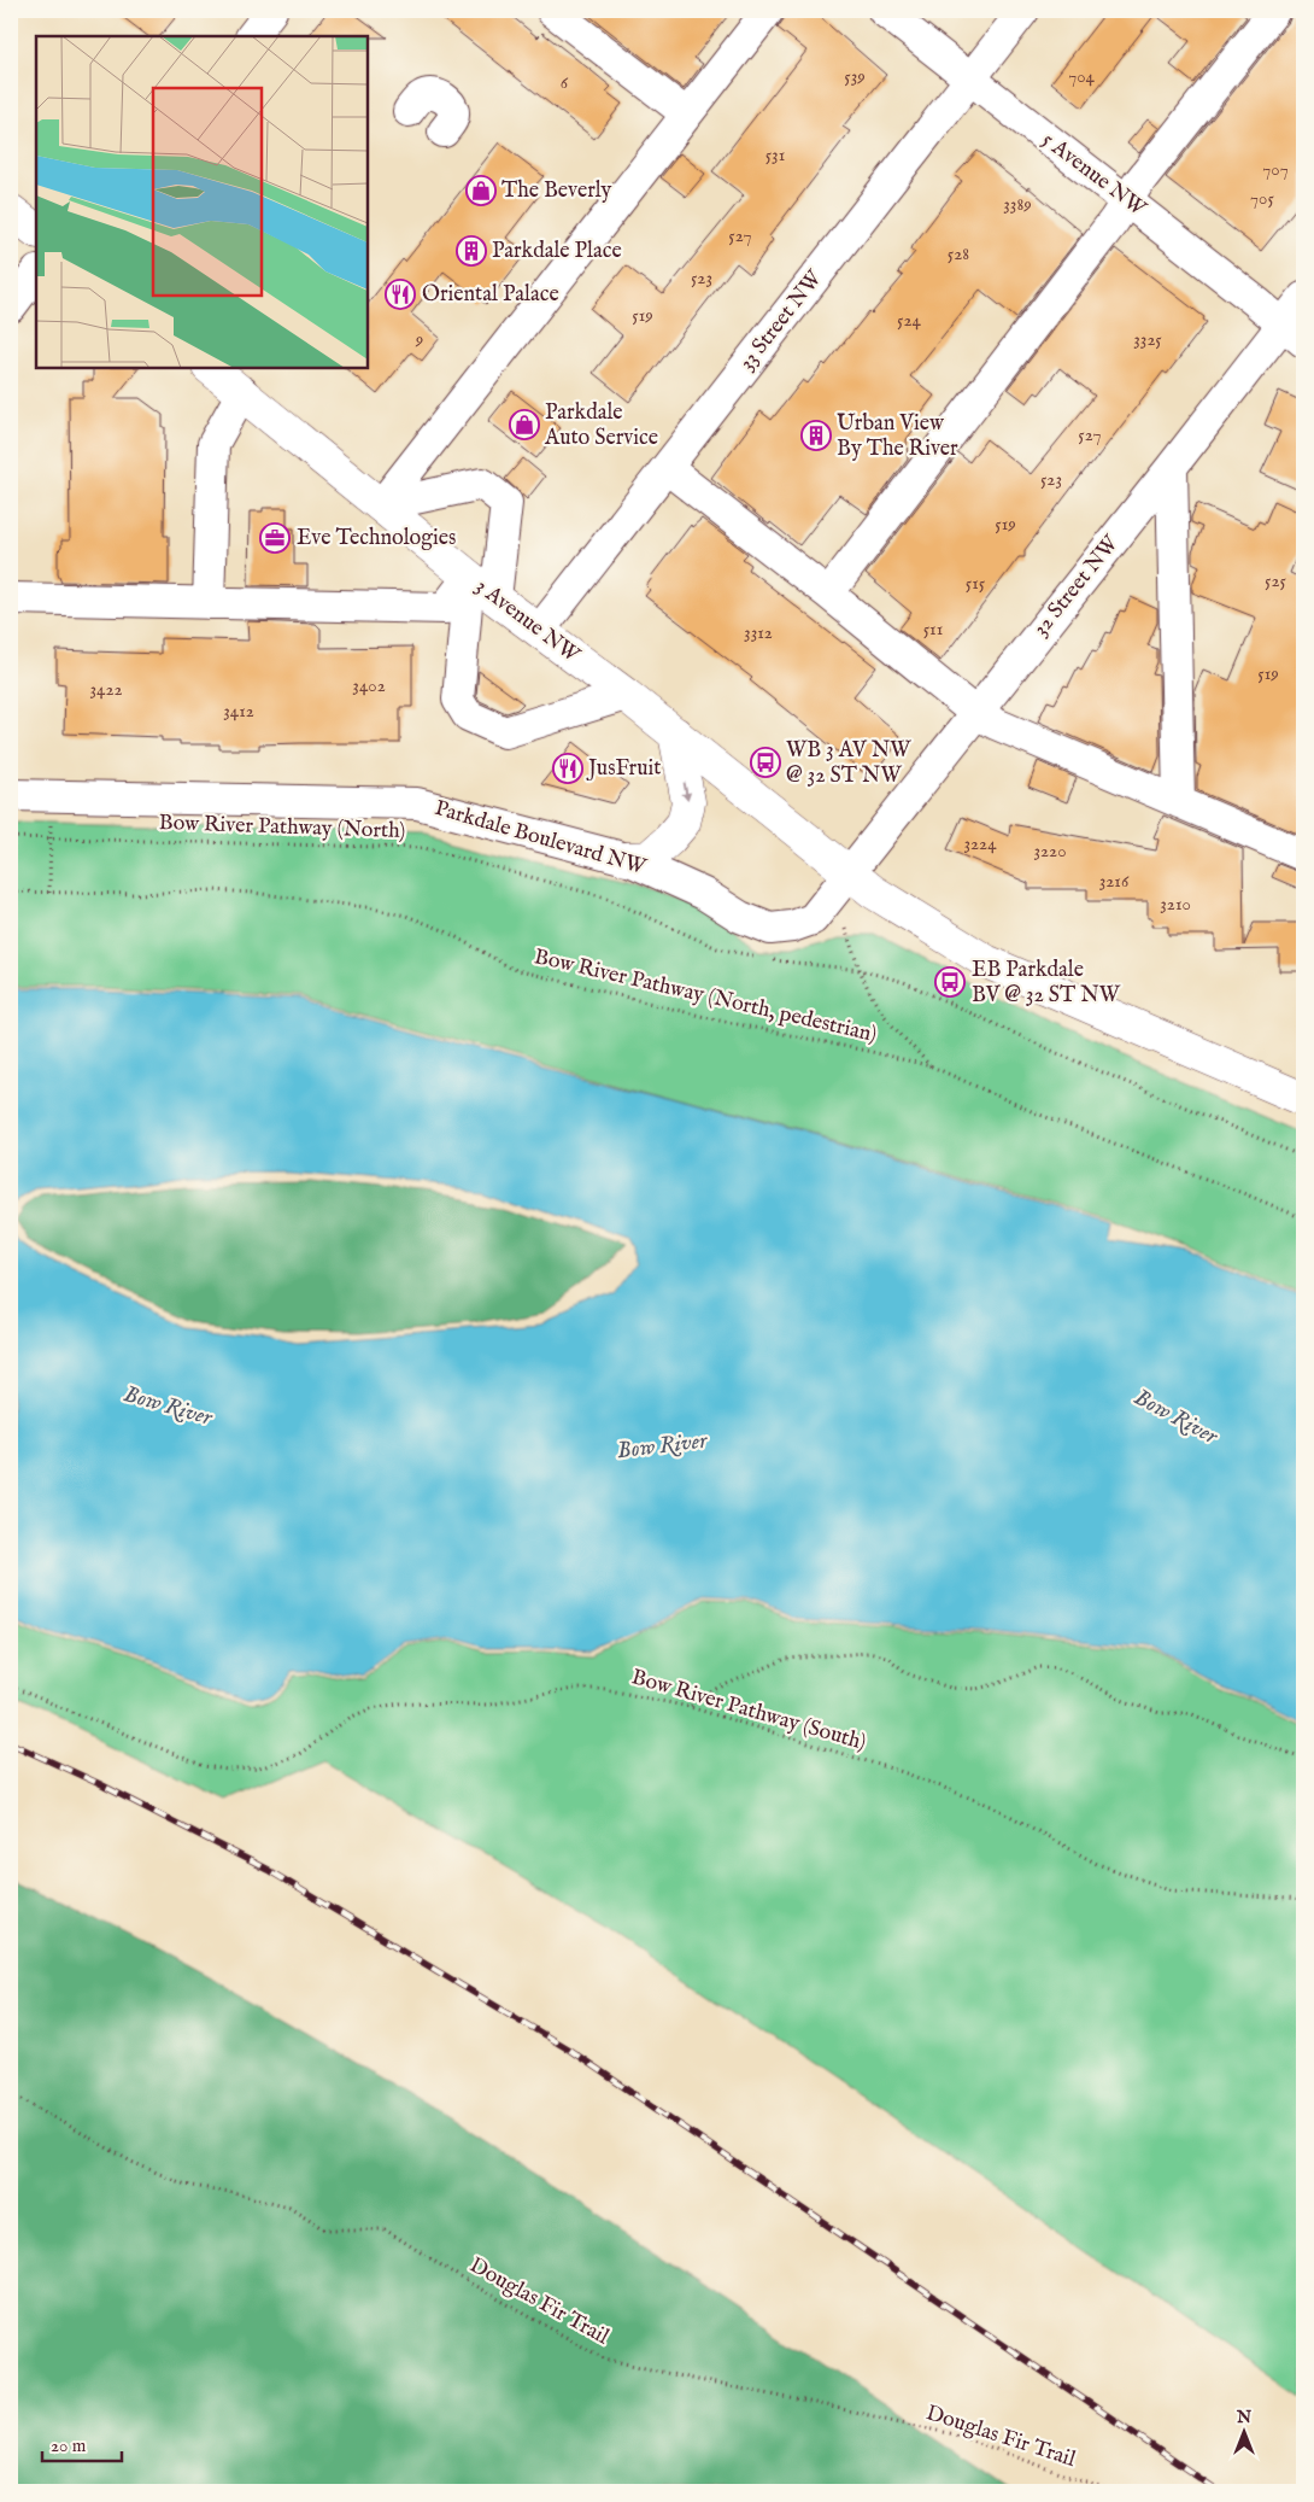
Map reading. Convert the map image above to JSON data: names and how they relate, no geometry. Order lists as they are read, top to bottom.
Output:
{
  "streets": {
    "main road": ["3 Avenue NW"],
    "street": [
      "5 Avenue NW",
      "33 Street NW",
      "32 Street NW",
      "Parkdale Boulevard NW"
    ],
    "path": [
      "Bow River Pathway (North)",
      "Bow River Pathway (North, pedestrian)",
      "Bow River Pathway (South)",
      "Douglas Fir Trail"
    ]
  },
  "crossings": [
    ["5 Avenue NW", "33 Street NW"],
    ["5 Avenue NW", "32 Street NW"],
    ["33 Street NW", "3 Avenue NW"],
    ["32 Street NW", "3 Avenue NW"],
    ["32 Street NW", "Parkdale Boulevard NW"],
    ["3 Avenue NW", "Parkdale Boulevard NW"]
  ],
  "water": ["Bow River"],
  "places": {
    "shop": ["The Beverly", "Parkdale Auto Service"],
    "building": ["Parkdale Place", "Urban View By The River"],
    "restaurant": ["Oriental Palace", "JusFruit"],
    "office": ["Eve Technologies"],
    "bus stop": ["WB 3 AV NW @ 32 ST NW", "EB Parkdale BV @ 32 ST NW"]
  },
  "house_numbers": [
    "539",
    "704",
    "6",
    "531",
    "707",
    "705",
    "3389",
    "527",
    "528",
    "523",
    "519",
    "524",
    "9",
    "3325",
    "527",
    "523",
    "519",
    "525",
    "515",
    "511",
    "3312",
    "519",
    "3402",
    "3422",
    "3412",
    "3224",
    "3220",
    "3216",
    "3210"
  ],
  "scale_bar": "20 m",
  "north": "top"
}
